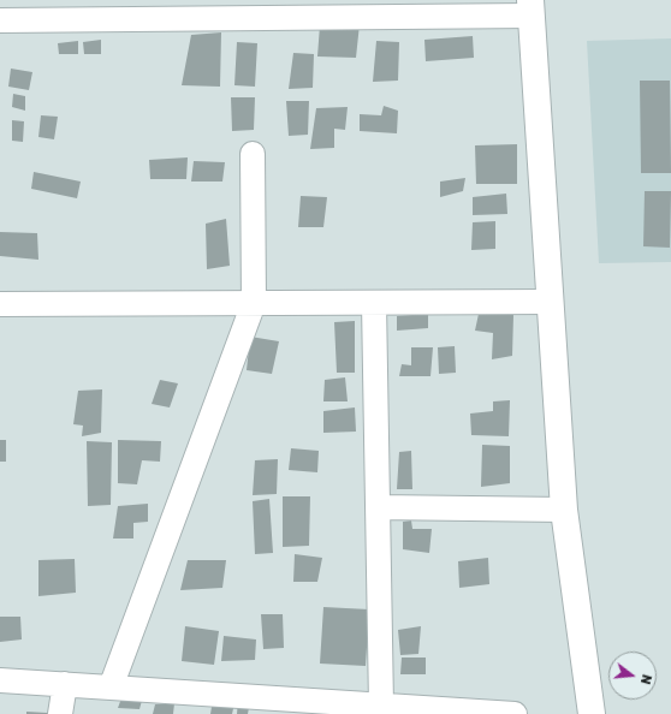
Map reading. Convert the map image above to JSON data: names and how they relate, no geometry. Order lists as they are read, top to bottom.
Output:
{
  "north": "right"
}
